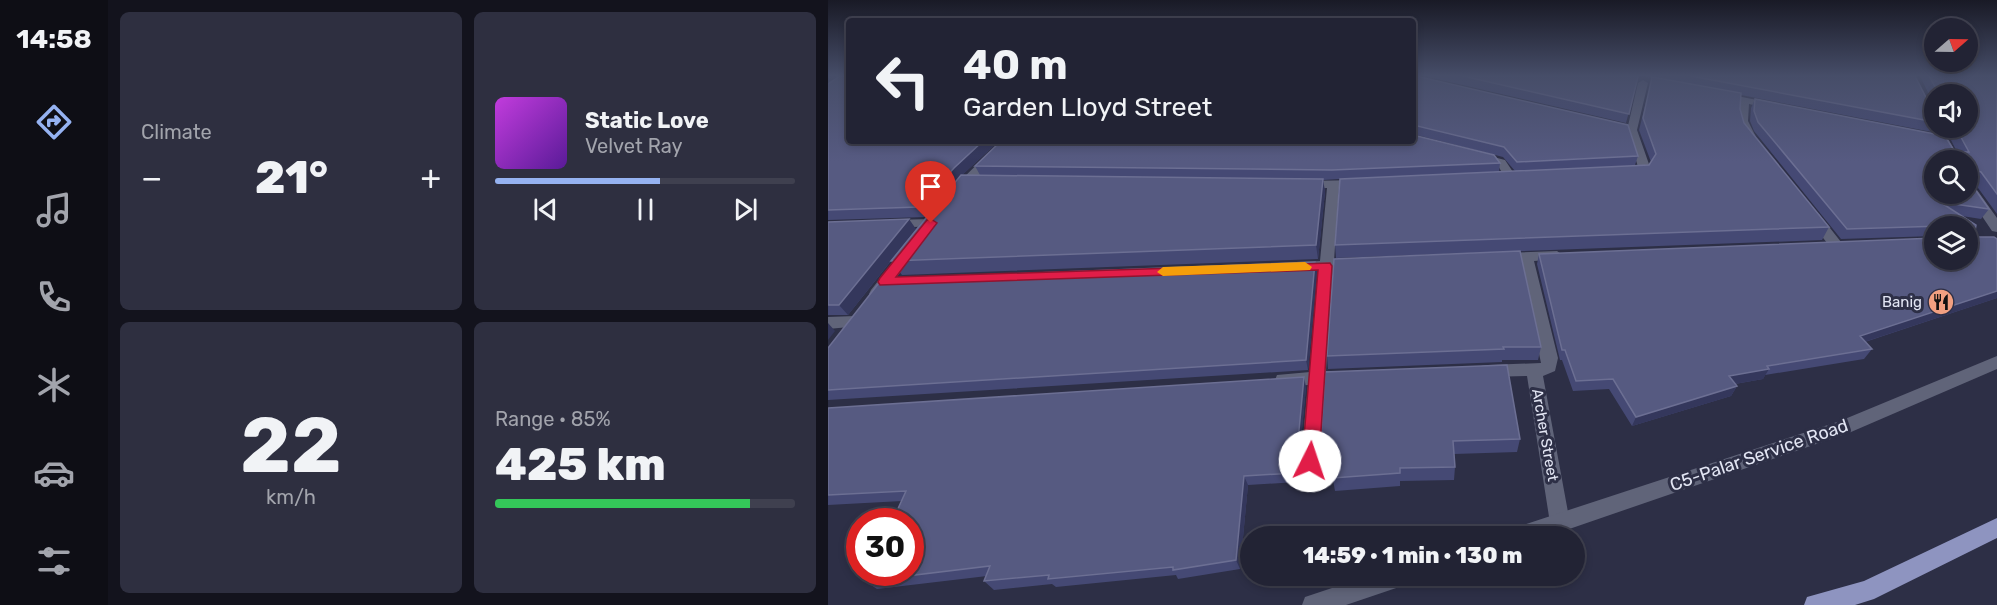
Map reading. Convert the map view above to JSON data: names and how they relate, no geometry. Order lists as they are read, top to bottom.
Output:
{
  "streets": {
    "street": ["Archer Street", "C5-Palar Service Road"]
  },
  "crossings": [
    ["Archer Street", "C5-Palar Service Road"]
  ],
  "places": {
    "restaurant": ["Banig"]
  },
  "north": "right",
  "page": {
    "tabs": "14:58",
    "tile": [
      "Climate",
      ["22", "km/h"],
      ["Range · 85%", "425 km"]
    ],
    "turn": ["40 m", "Garden Lloyd Street"],
    "song": ["Static Love", "Velvet Ray"],
    "heat": ["−", "21°", "+"],
    "limit": "30",
    "trip": "14:59 · 1 min · 130 m"
  }
}
